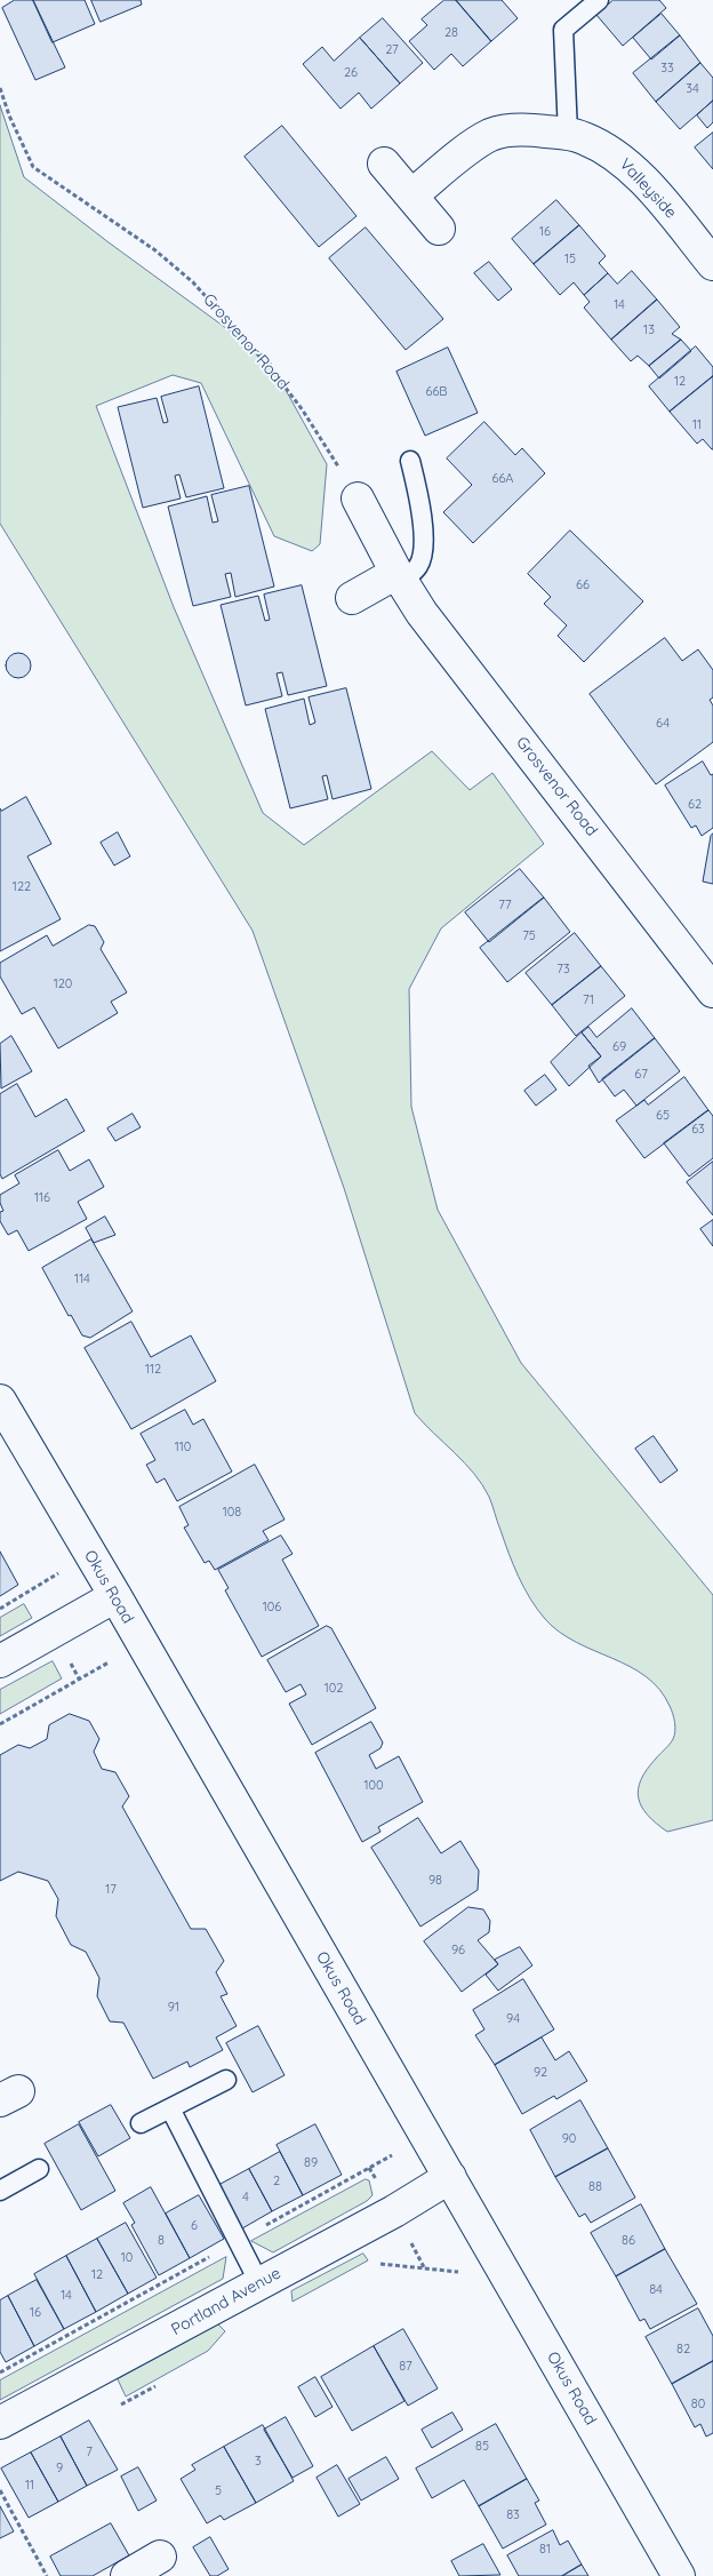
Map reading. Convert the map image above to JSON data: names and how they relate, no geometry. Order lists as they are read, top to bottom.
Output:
{
  "streets": {
    "street": [
      "Valleyside",
      "Grosvenor Road",
      "Okus Road",
      "Portland Avenue"
    ]
  },
  "crossings": [
    ["Okus Road", "Portland Avenue"]
  ],
  "house_numbers": [
    "28",
    "27",
    "33",
    "26",
    "34",
    "16",
    "15",
    "14",
    "13",
    "12",
    "66B",
    "11",
    "66A",
    "66",
    "64",
    "62",
    "122",
    "77",
    "75",
    "73",
    "120",
    "71",
    "69",
    "67",
    "65",
    "63",
    "116",
    "114",
    "112",
    "110",
    "108",
    "106",
    "102",
    "100",
    "98",
    "17",
    "96",
    "91",
    "94",
    "92",
    "90",
    "89",
    "2",
    "88",
    "4",
    "6",
    "8",
    "86",
    "10",
    "12",
    "84",
    "14",
    "16",
    "82",
    "87",
    "80",
    "85",
    "7",
    "3",
    "9",
    "11",
    "5",
    "83",
    "81"
  ]
}
